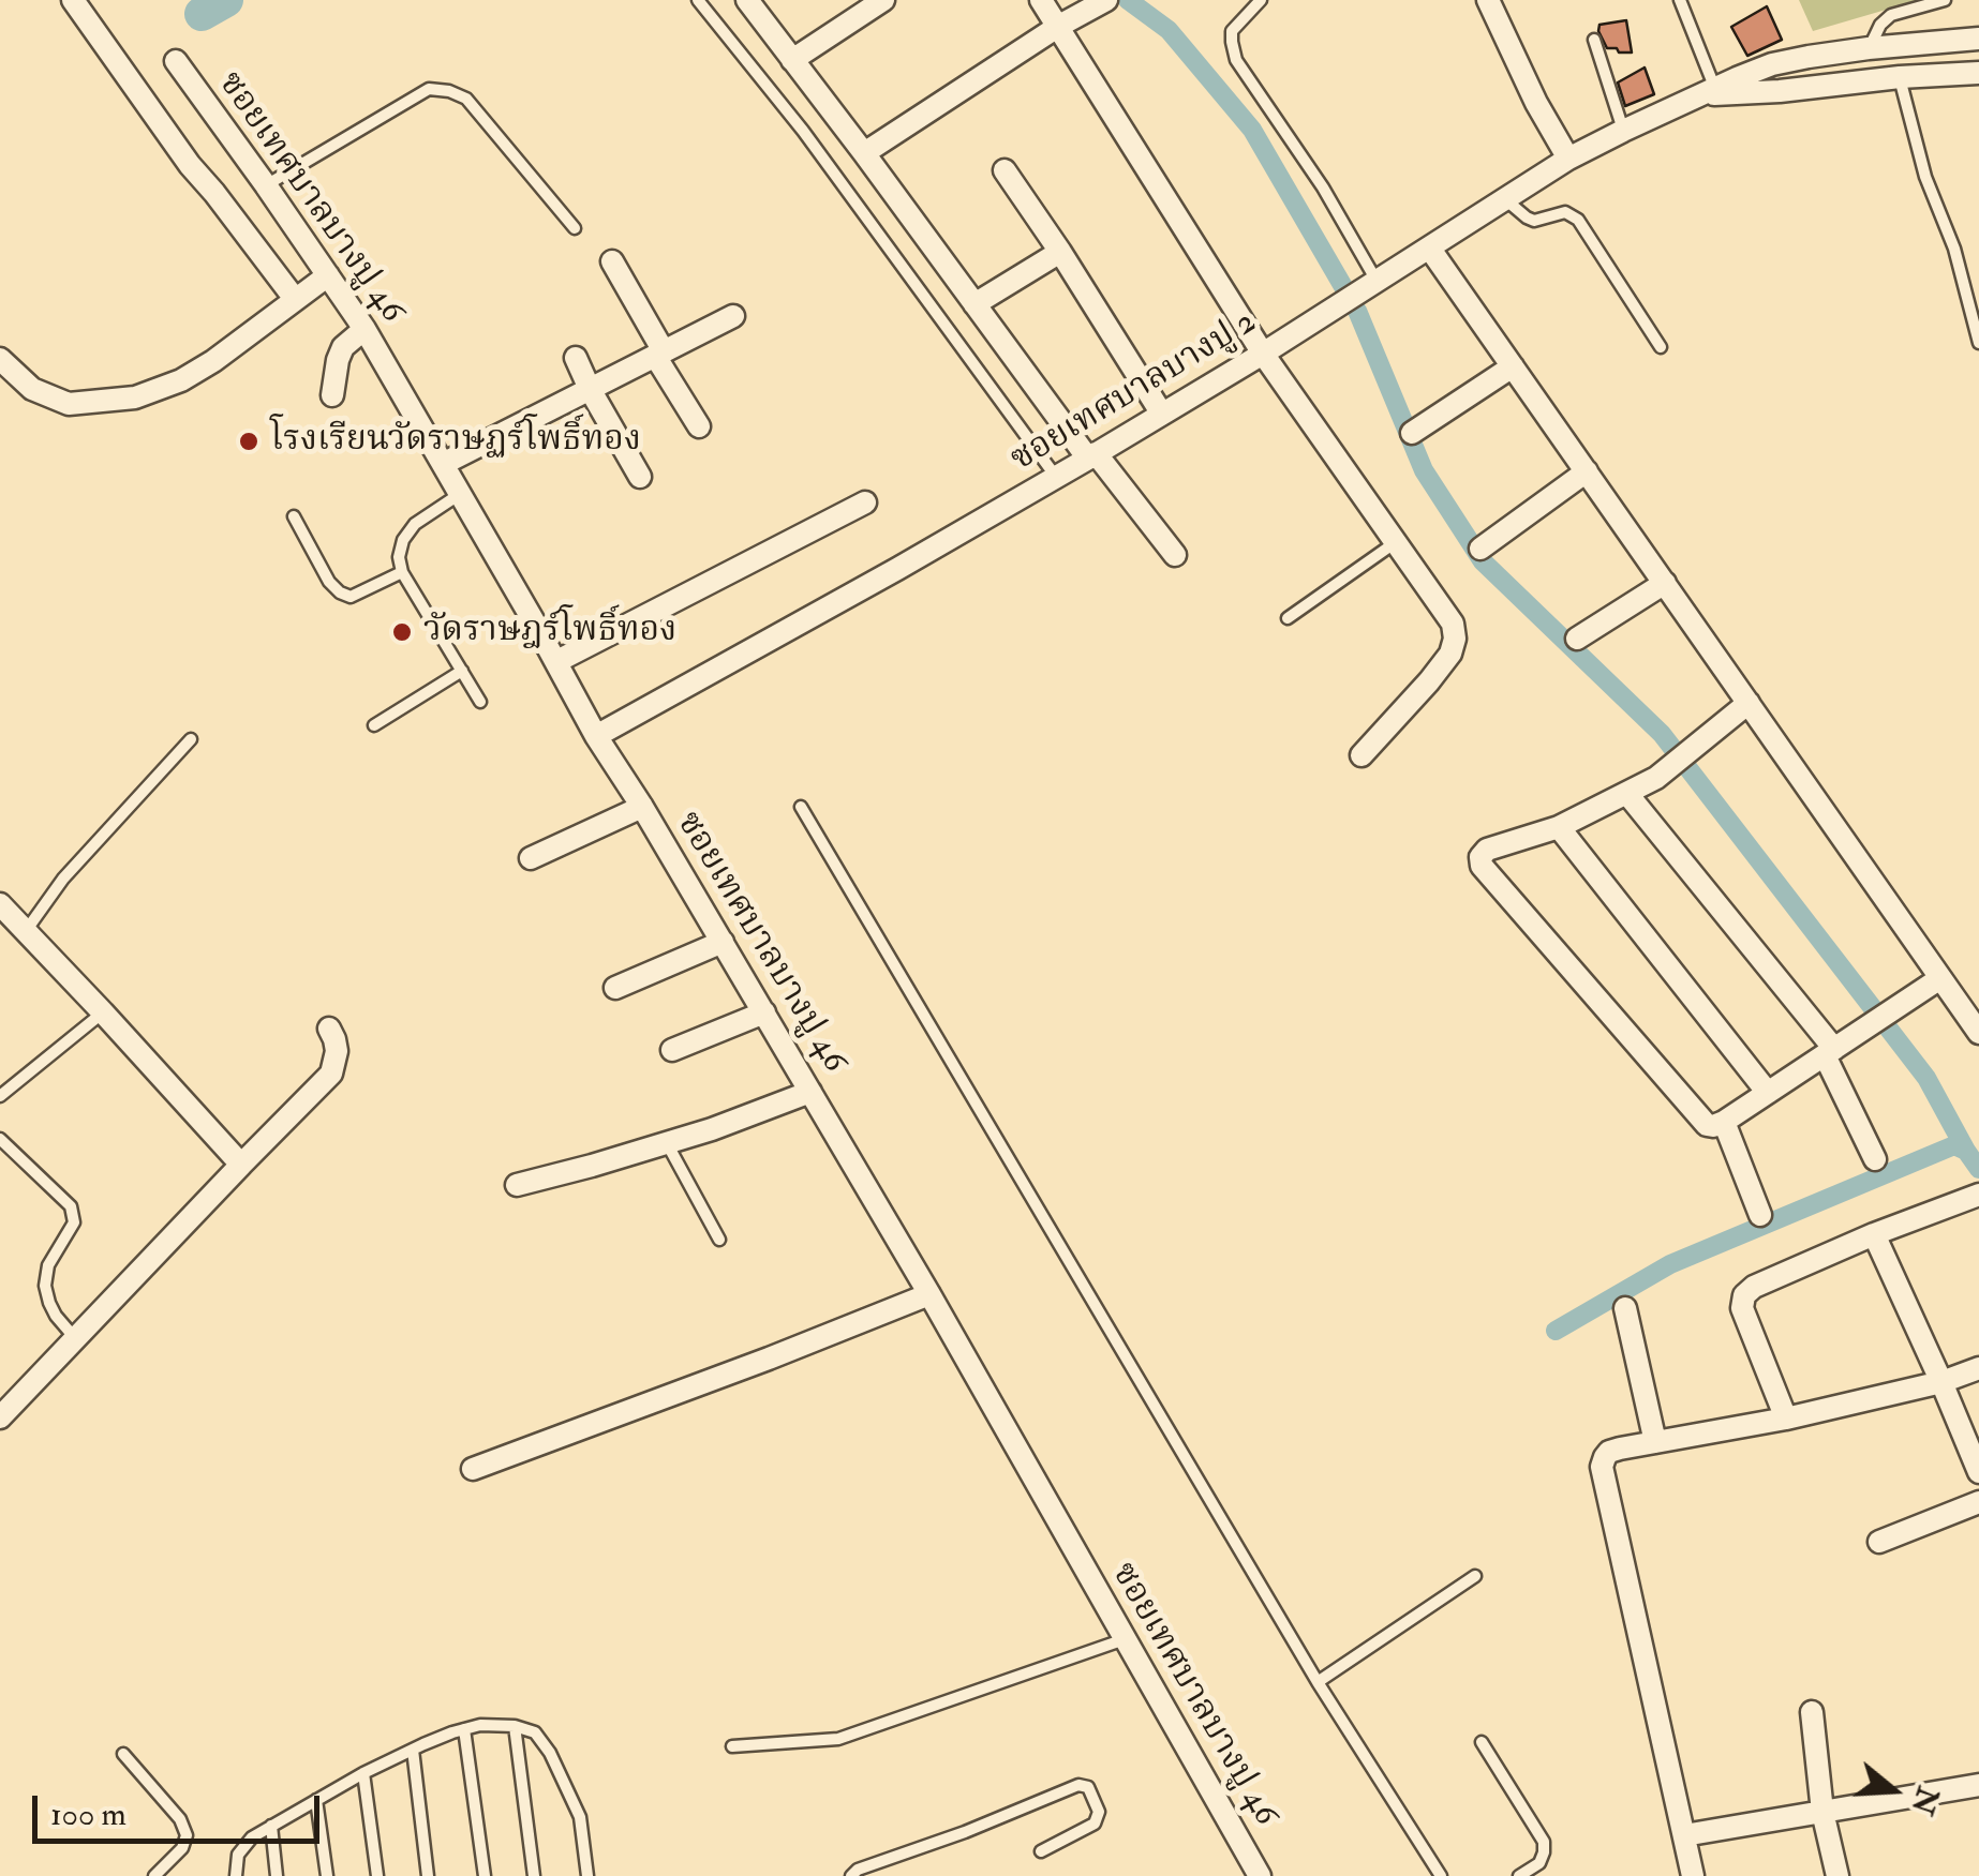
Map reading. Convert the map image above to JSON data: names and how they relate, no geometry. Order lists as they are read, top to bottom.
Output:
{
  "streets": {
    "street": ["ซอยเทศบาลบางปู 46", "ซอยเทศบาลบางปู 2"]
  },
  "crossings": [
    ["ซอยเทศบาลบางปู 46", "ซอยเทศบาลบางปู 2"]
  ],
  "places": ["โรงเรียนวัดราษฏร์โพธิ์ทอง", "วัดราษฎร์โพธิ์ทอง"],
  "scale_bar": "100 m",
  "north": "right"
}
